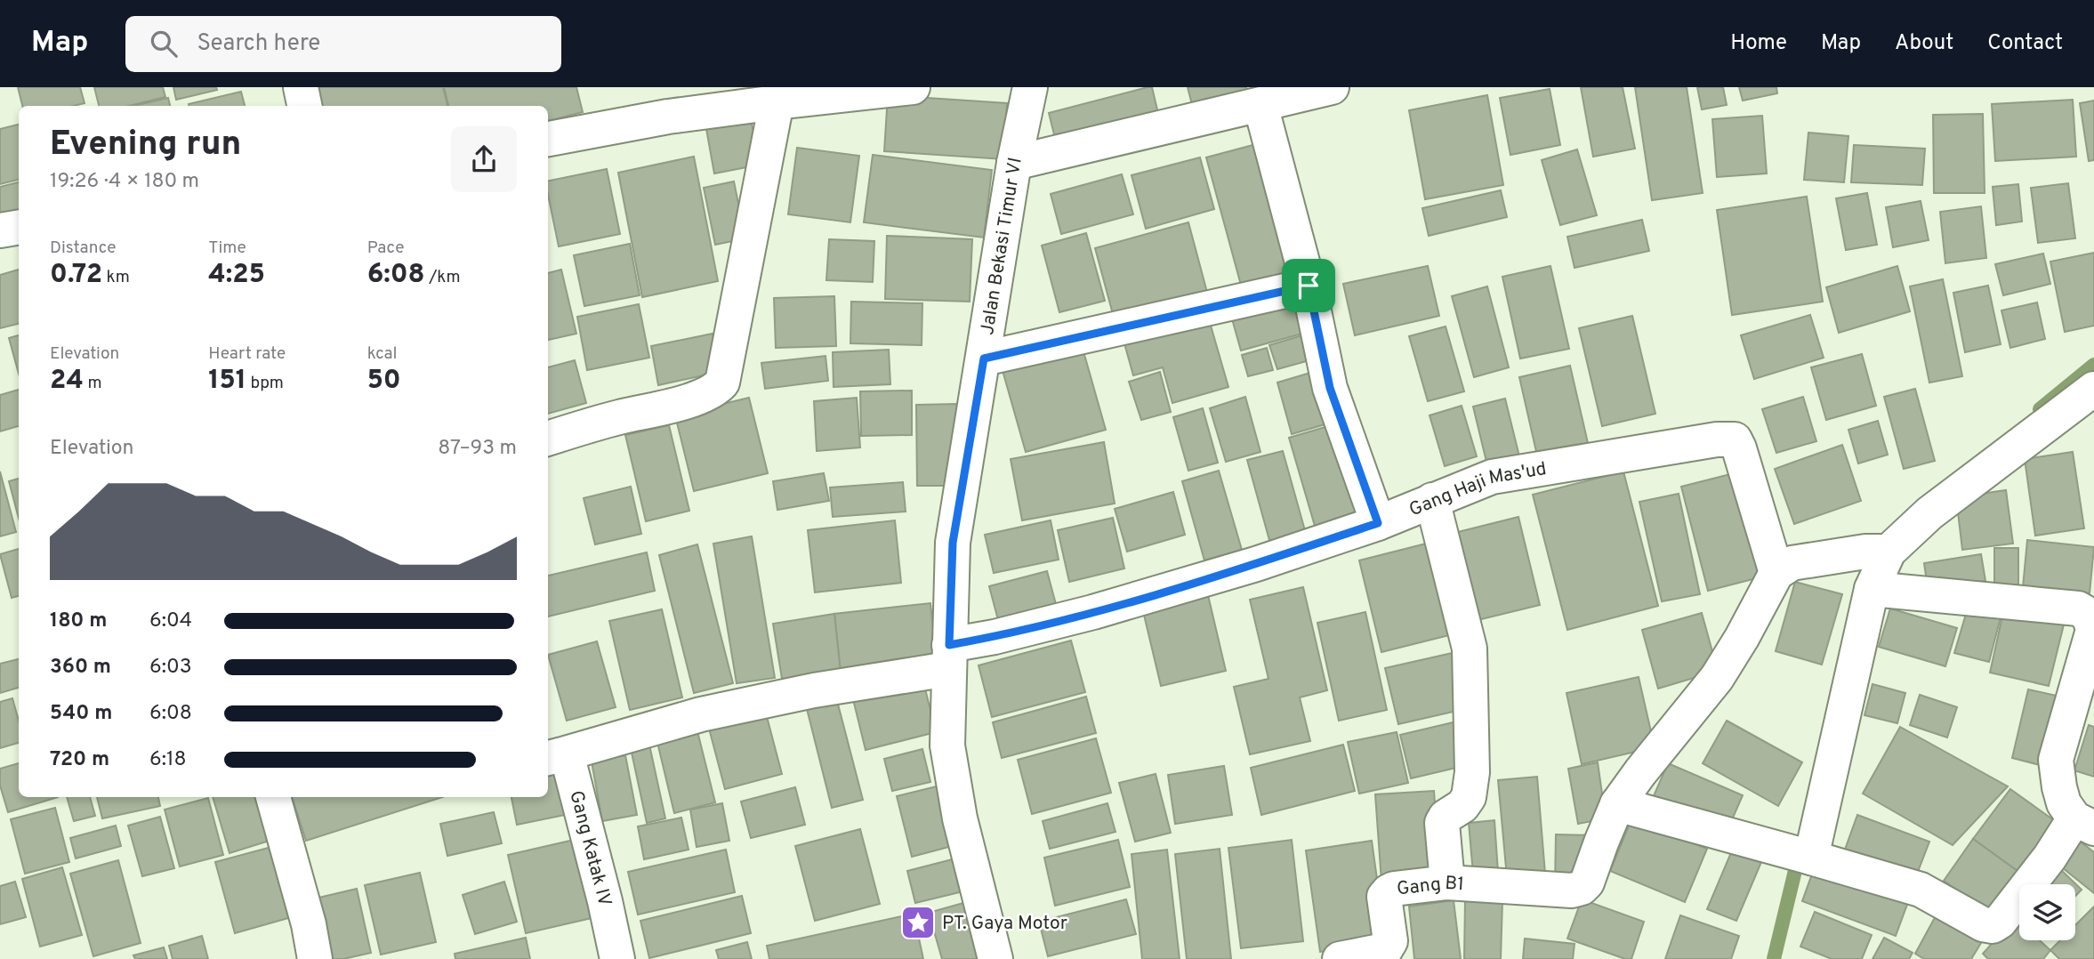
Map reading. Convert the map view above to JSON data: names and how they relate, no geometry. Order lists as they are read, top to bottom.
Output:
{
  "streets": {
    "street": [
      "Jalan Bekasi Timur VI",
      "Gang Haji Mas'ud",
      "Gang Katak IV",
      "Gang B1"
    ]
  },
  "crossings": [
    ["Jalan Bekasi Timur VI", "Gang Haji Mas'ud"],
    ["Gang Haji Mas'ud", "Gang Katak IV"]
  ],
  "places": {
    "place": ["PT. Gaya Motor"]
  },
  "page": {
    "header": "Map",
    "search": "Search here",
    "nav": [
      "Home",
      "Map",
      "About",
      "Contact"
    ],
    "heading": ["Evening run", "19:26 · 4 × 180 m"],
    "stats": [
      ["Distance", "0.72 km"],
      ["Time", "4:25"],
      ["Pace", "6:08 /km"],
      ["Elevation", "24 m"],
      ["Heart rate", "151 bpm"],
      ["kcal", "50"]
    ],
    "chart": ["Elevation", "87–93 m"],
    "list": [
      {
        "name": "180 m",
        "note": "6:04"
      },
      {
        "name": "360 m",
        "note": "6:03"
      },
      {
        "name": "540 m",
        "note": "6:08"
      },
      {
        "name": "720 m",
        "note": "6:18"
      }
    ]
  }
}
